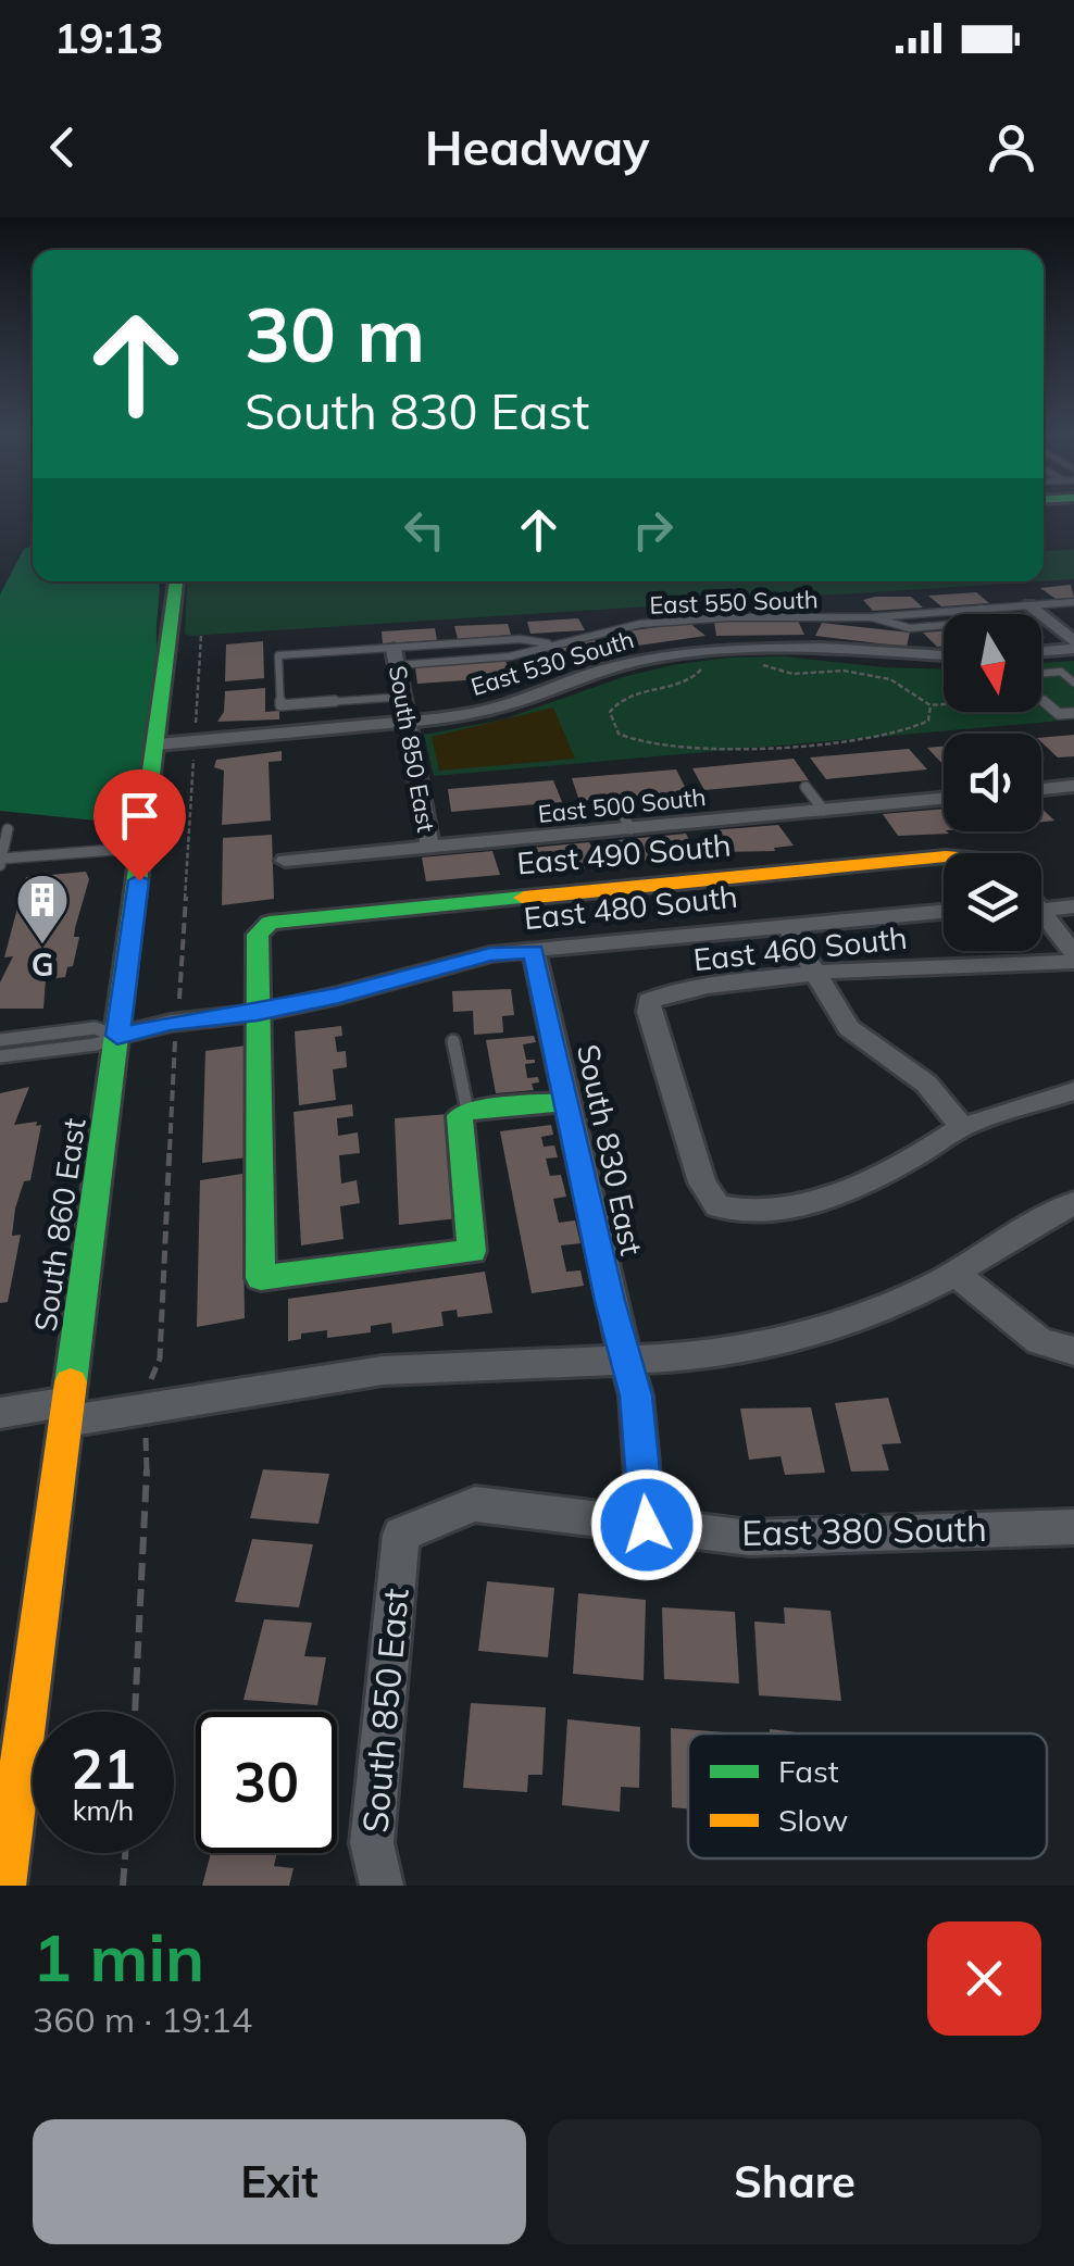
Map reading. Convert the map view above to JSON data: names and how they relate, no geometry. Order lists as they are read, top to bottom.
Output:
{
  "streets": {
    "street": [
      "East 530 South",
      "South 850 East",
      "East 500 South",
      "East 490 South",
      "East 480 South",
      "East 460 South",
      "South 830 East",
      "South 860 East",
      "East 380 South"
    ],
    "lane": ["East 550 South"]
  },
  "crossings": [
    ["East 550 South", "South 850 East"],
    ["East 530 South", "South 850 East"],
    ["East 530 South", "South 860 East"],
    ["South 850 East", "East 500 South"],
    ["South 850 East", "East 380 South"],
    ["East 490 South", "East 480 South"],
    ["East 480 South", "South 830 East"],
    ["East 480 South", "South 860 East"],
    ["South 830 East", "East 380 South"]
  ],
  "places": {
    "building": ["G"]
  },
  "legend": ["Fast", "Slow"],
  "north": "bottom",
  "page": {
    "status": "19:13",
    "header": "Headway",
    "turn": ["30 m", "South 830 East"],
    "speed": "21 km/h",
    "limit": "30",
    "heading": ["1 min", "360 m · 19:14"],
    "buttons": ["Exit", "Share"]
  }
}
